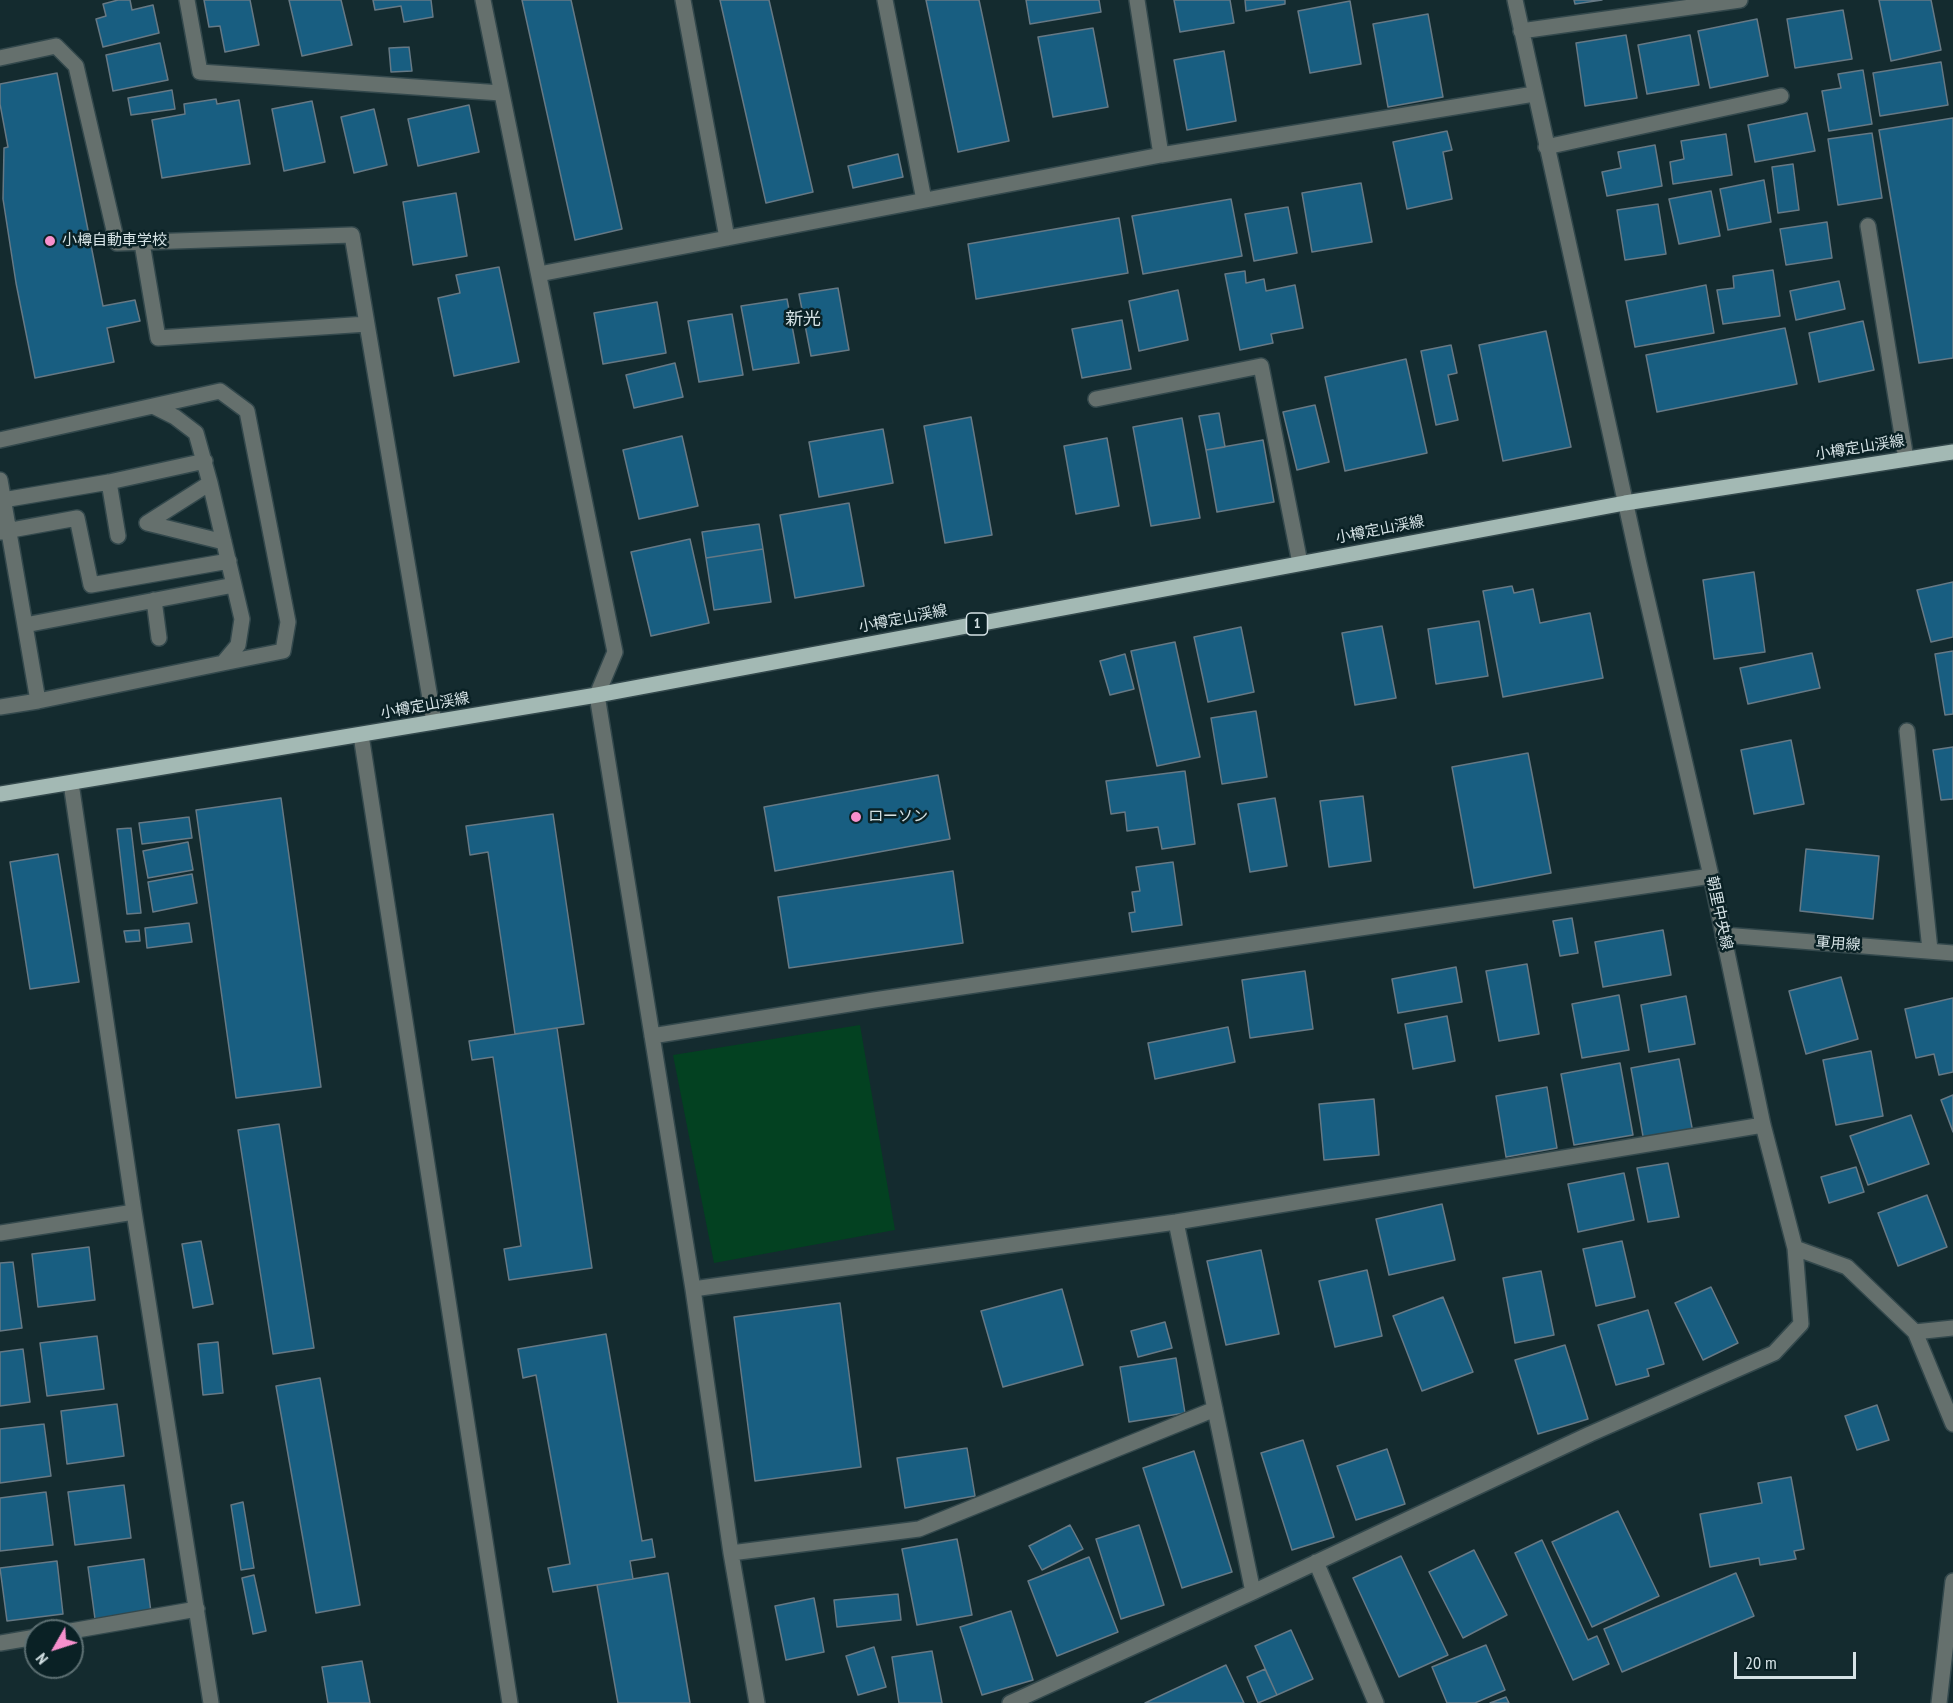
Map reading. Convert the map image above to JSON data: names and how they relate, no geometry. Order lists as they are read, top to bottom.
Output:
{
  "streets": {
    "main road": ["小樽定山渓線", "1"],
    "street": ["朝里中央線", "軍用線"]
  },
  "crossings": [
    ["小樽定山渓線", "朝里中央線"],
    ["朝里中央線", "軍用線"]
  ],
  "districts": ["新光"],
  "places": ["小樽自動車学校", "ローソン"],
  "scale_bar": "20 m",
  "north": "bottom left"
}
